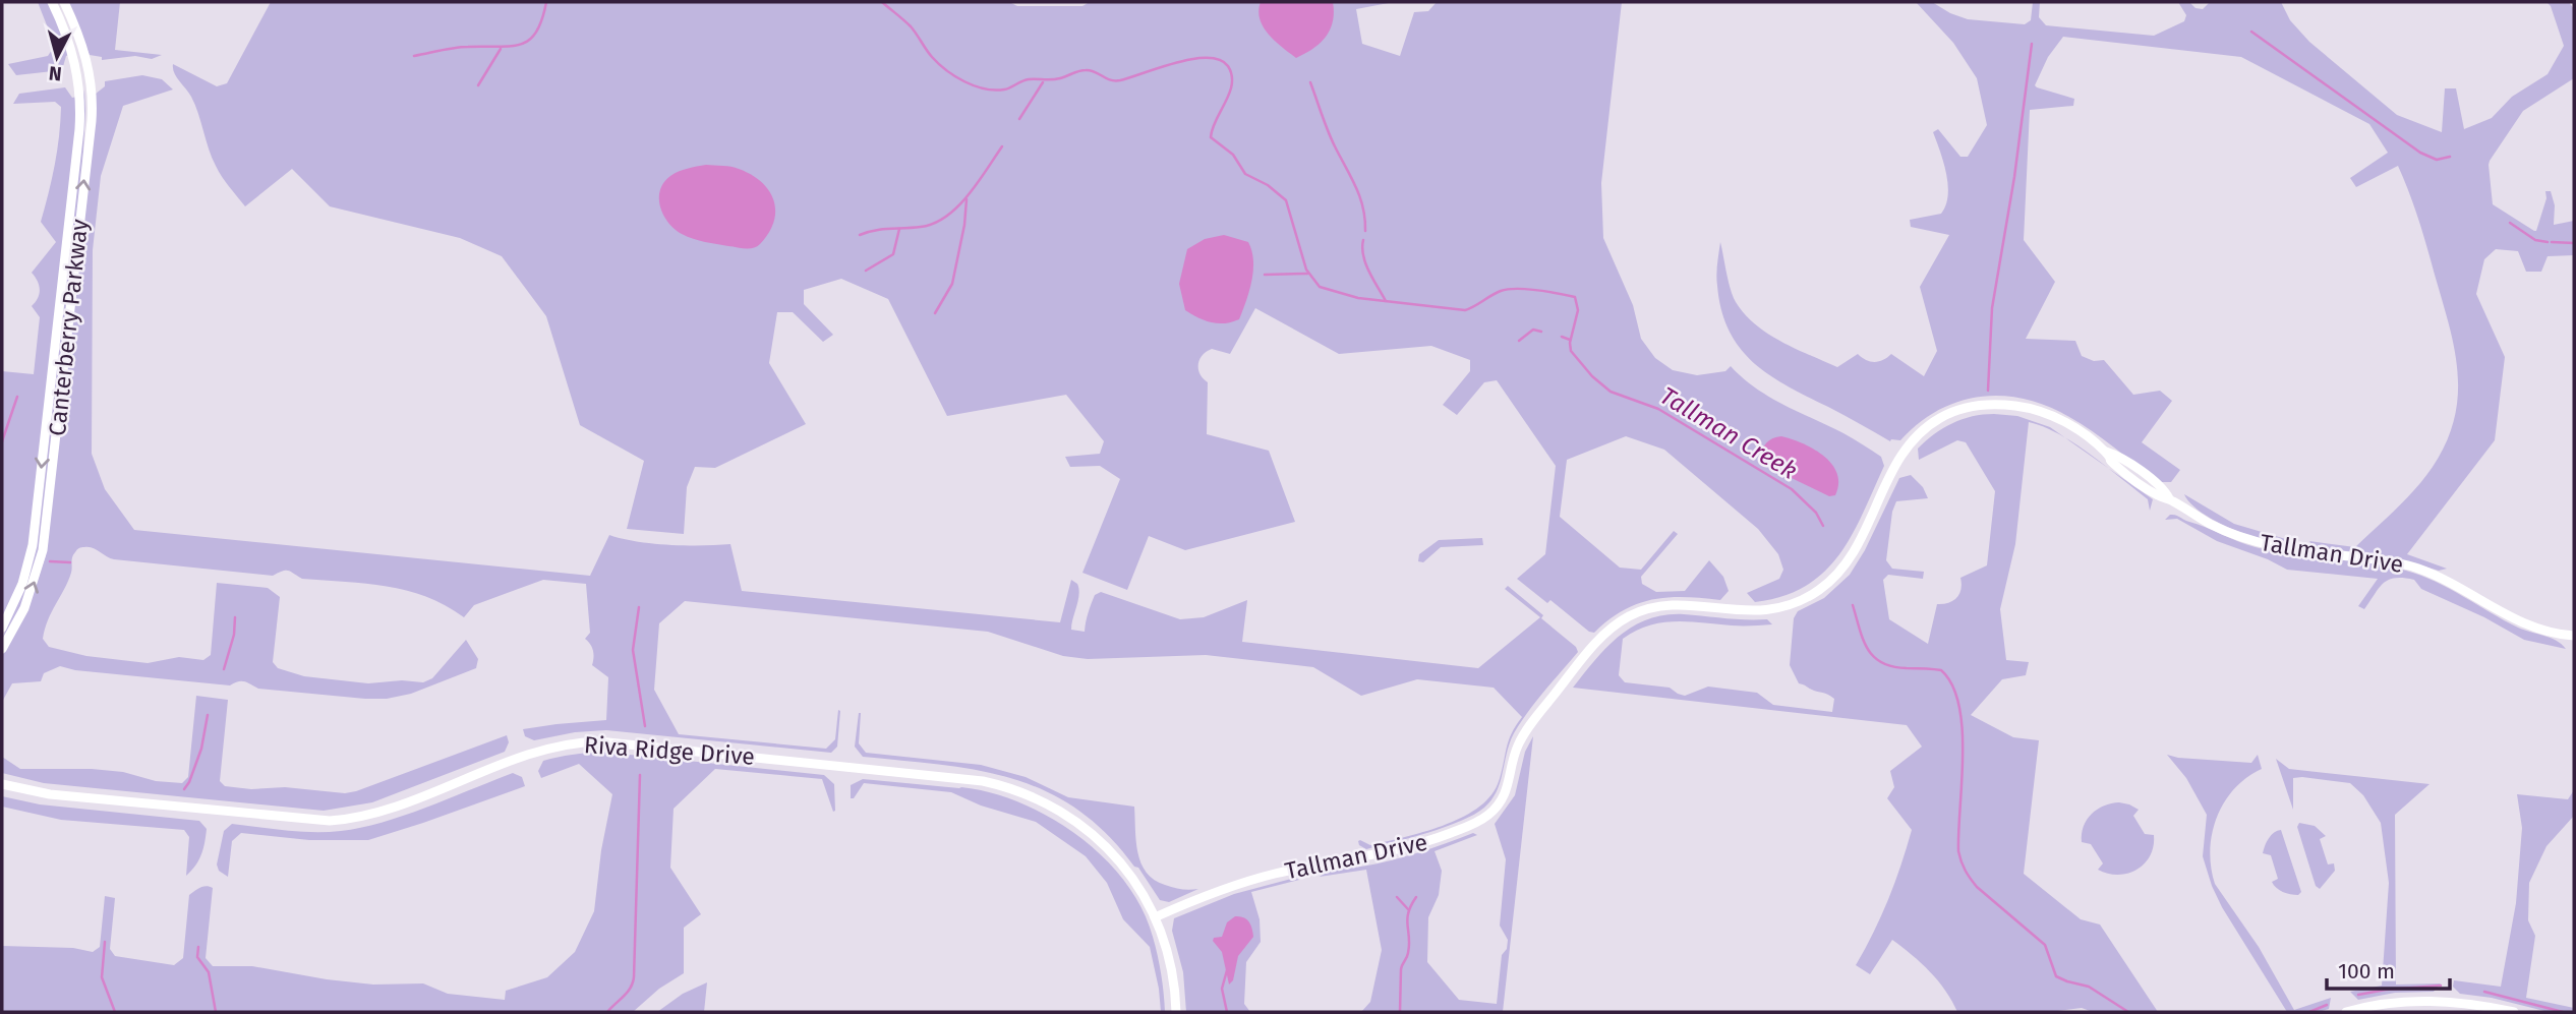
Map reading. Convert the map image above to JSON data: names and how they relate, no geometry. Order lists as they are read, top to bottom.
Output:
{
  "streets": {
    "street": ["Canterberry Parkway", "Tallman Drive", "Riva Ridge Drive"]
  },
  "crossings": [
    ["Tallman Drive", "Riva Ridge Drive"]
  ],
  "water": ["Tallman Creek"],
  "scale_bar": "100 m",
  "north": "bottom"
}
